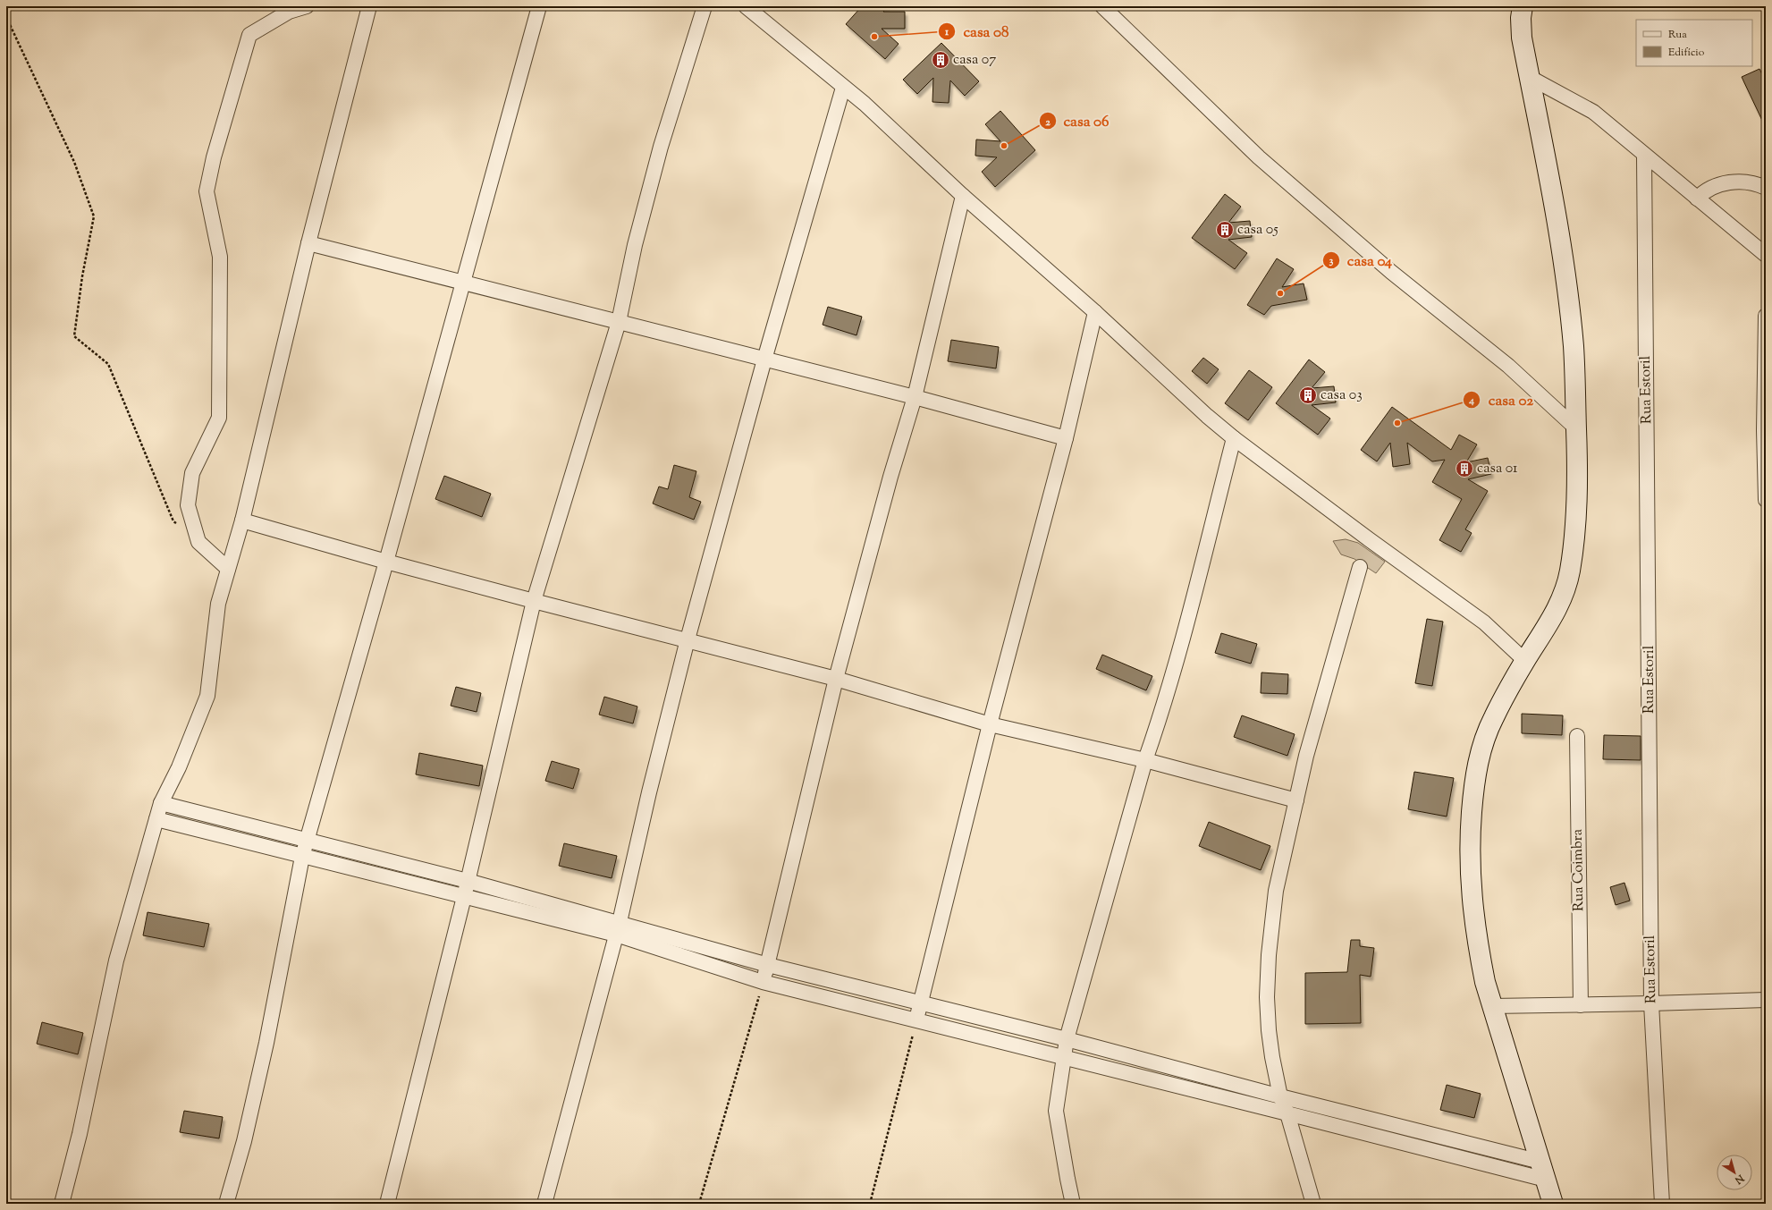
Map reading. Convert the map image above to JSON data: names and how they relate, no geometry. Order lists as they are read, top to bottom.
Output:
{
  "streets": {
    "street": ["Rua Estoril", "Rua Coimbra"]
  },
  "places": {
    "other": [
      "casa 08",
      "casa 06",
      "casa 04",
      "casa 02"
    ],
    "building": [
      "casa 07",
      "casa 05",
      "casa 03",
      "casa 01"
    ]
  },
  "legend": ["Rua", "Edifício"],
  "north": "bottom right"
}
